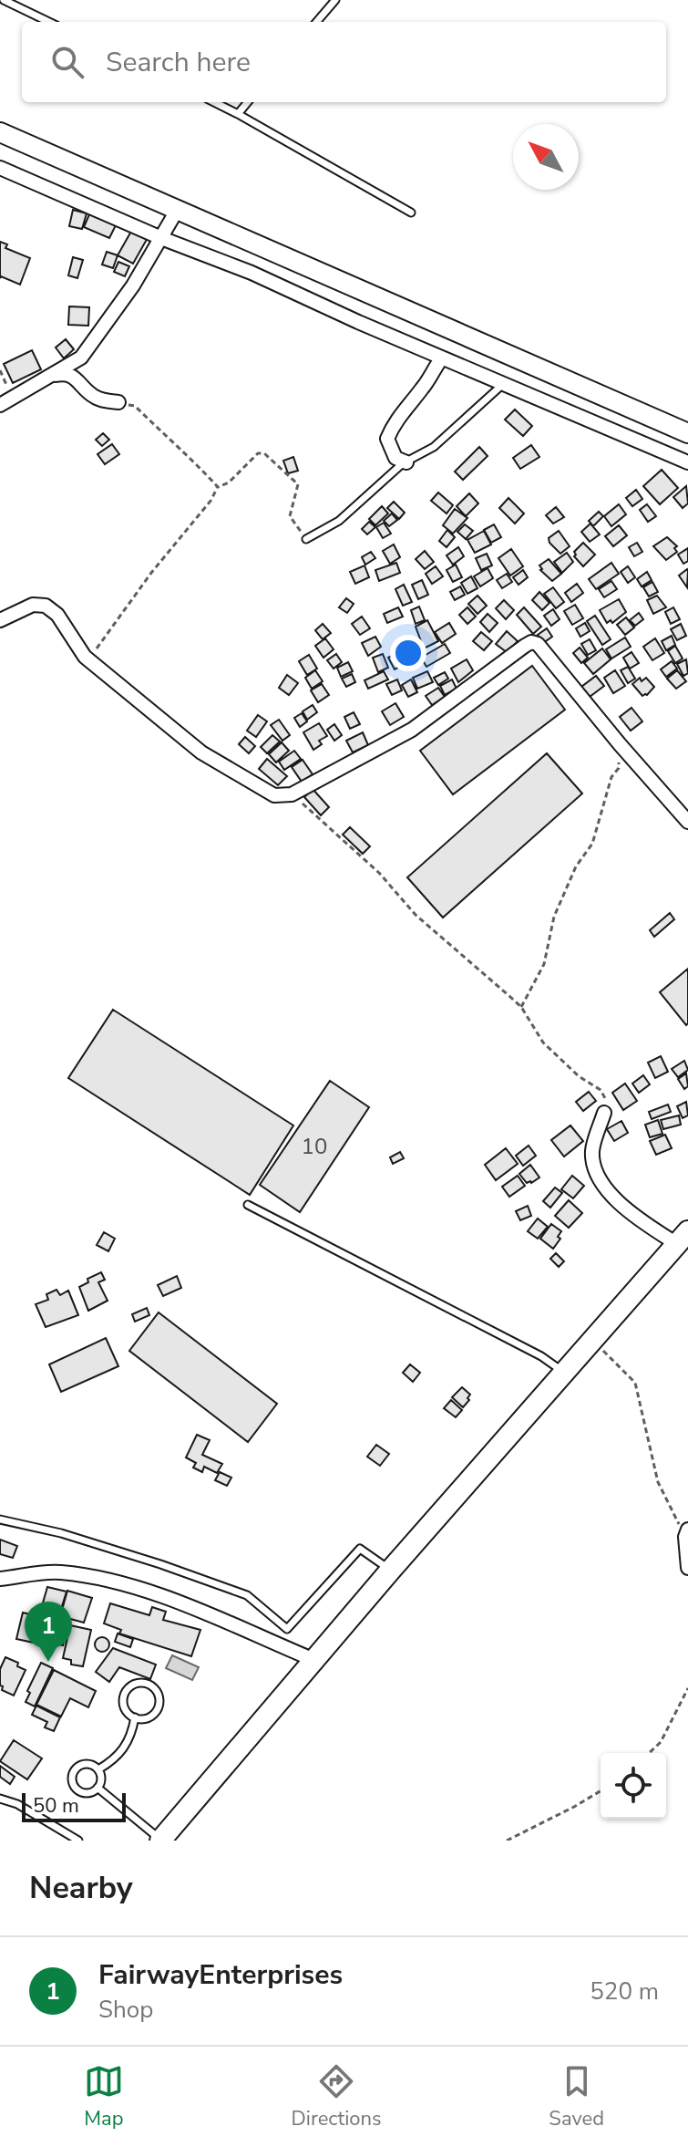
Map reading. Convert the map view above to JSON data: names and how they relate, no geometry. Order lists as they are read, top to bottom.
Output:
{
  "house_numbers": ["10"],
  "scale_bar": "50 m",
  "north": "top left",
  "page": {
    "search": "Search here",
    "pins": "1",
    "scale": "50 m",
    "heading": "Nearby",
    "list": [
      {
        "mark": "1",
        "name": "FairwayEnterprises",
        "note": "Shop",
        "value": "520 m"
      }
    ],
    "nav": ["Map", "Directions", "Saved"]
  }
}
